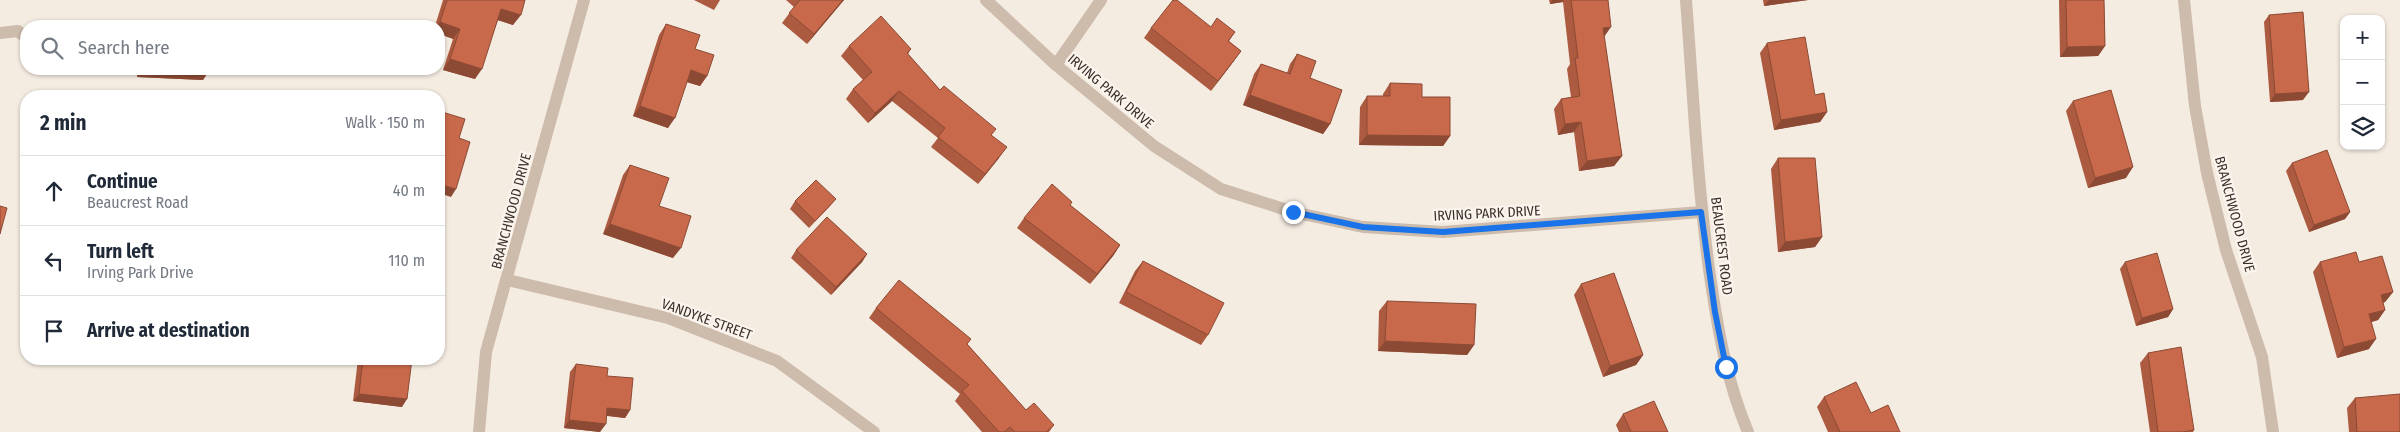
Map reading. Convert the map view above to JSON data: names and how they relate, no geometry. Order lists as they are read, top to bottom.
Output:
{
  "streets": {
    "street": [
      "IRVING PARK DRIVE",
      "BRANCHWOOD DRIVE",
      "BEAUCREST ROAD",
      "VANDYKE STREET"
    ]
  },
  "crossings": [
    ["IRVING PARK DRIVE", "BEAUCREST ROAD"],
    ["BRANCHWOOD DRIVE", "VANDYKE STREET"]
  ],
  "page": {
    "map_buttons": ["+", "−"],
    "search": "Search here",
    "heading": ["2 min", "Walk · 150 m"],
    "list": [
      ["Continue", "Beaucrest Road", "40 m"],
      ["Turn left", "Irving Park Drive", "110 m"],
      "Arrive at destination"
    ]
  }
}
